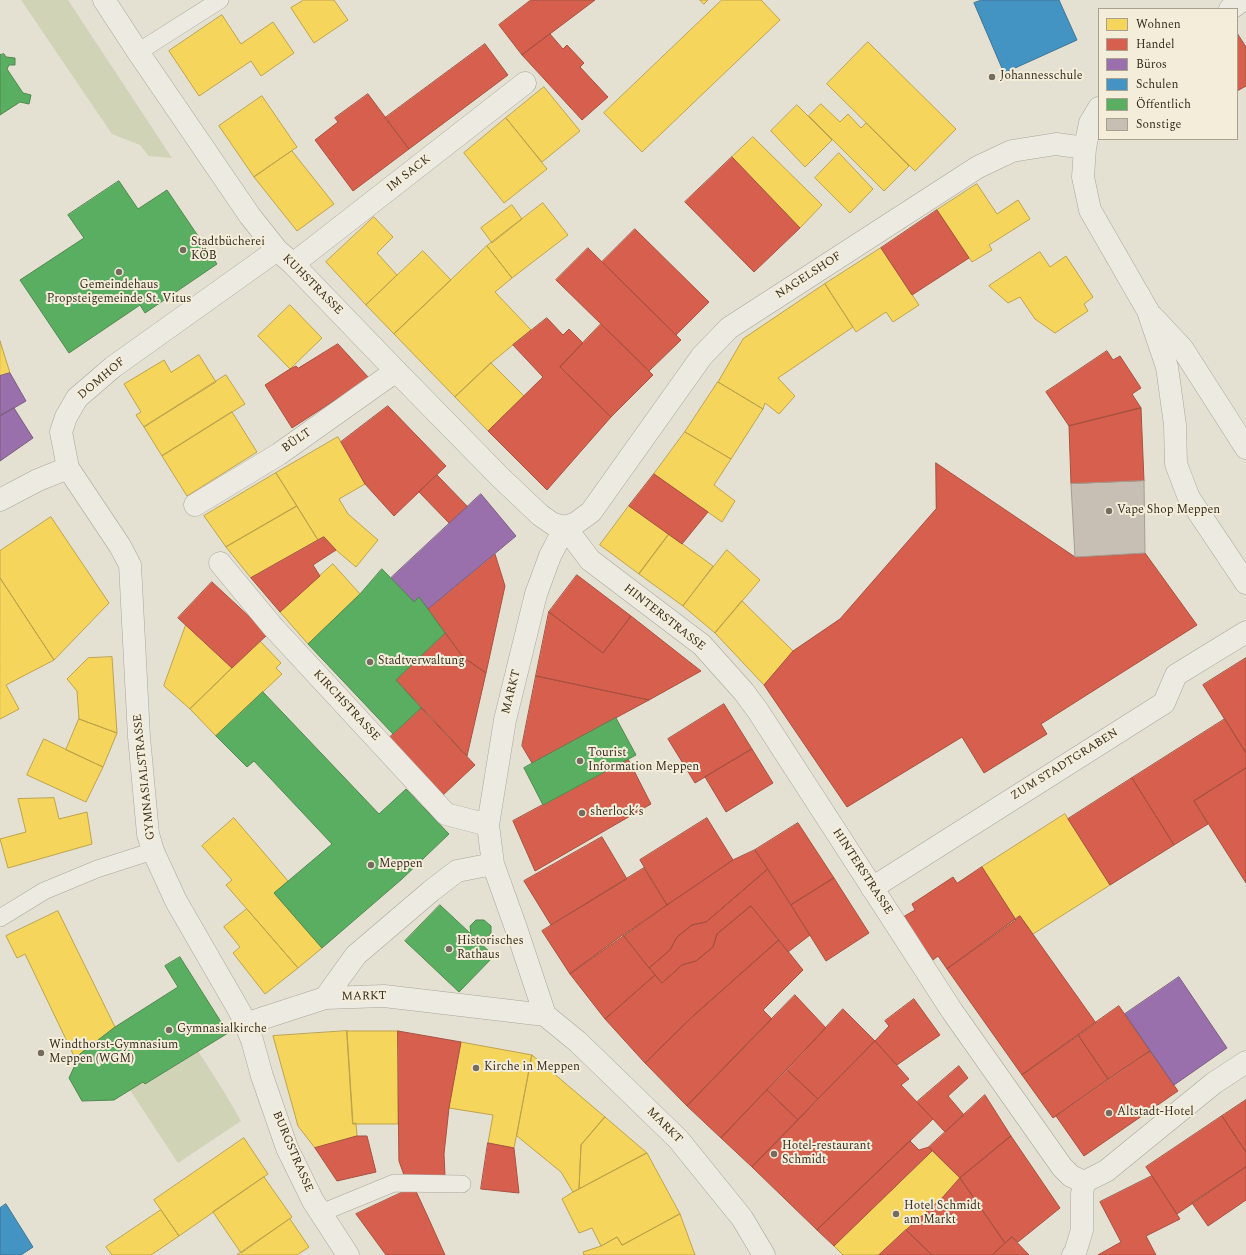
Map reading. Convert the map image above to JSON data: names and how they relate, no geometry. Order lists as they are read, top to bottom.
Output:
{
  "streets": {
    "street": [
      "IM SACK",
      "NAGELSHOF",
      "KUHSTRASSE",
      "DOMHOF",
      "BÜLT",
      "HINTERSTRASSE",
      "MARKT",
      "KIRCHSTRASSE",
      "ZUM STADTGRABEN",
      "GYMNASIALSTRASSE",
      "BURGSTRASSE"
    ]
  },
  "crossings": [
    ["IM SACK", "KUHSTRASSE"],
    ["IM SACK", "DOMHOF"],
    ["NAGELSHOF", "KUHSTRASSE"],
    ["NAGELSHOF", "HINTERSTRASSE"],
    ["NAGELSHOF", "MARKT"],
    ["KUHSTRASSE", "DOMHOF"],
    ["KUHSTRASSE", "BÜLT"],
    ["KUHSTRASSE", "HINTERSTRASSE"],
    ["KUHSTRASSE", "MARKT"],
    ["DOMHOF", "GYMNASIALSTRASSE"],
    ["HINTERSTRASSE", "MARKT"],
    ["HINTERSTRASSE", "ZUM STADTGRABEN"],
    ["MARKT", "KIRCHSTRASSE"],
    ["MARKT", "GYMNASIALSTRASSE"],
    ["MARKT", "BURGSTRASSE"],
    ["GYMNASIALSTRASSE", "BURGSTRASSE"]
  ],
  "places": [
    "Johannesschule",
    "Stadtbücherei KÖB",
    "Gemeindehaus Propsteigemeinde St. Vitus",
    "Vape Shop Meppen",
    "Stadtverwaltung",
    "Tourist Information Meppen",
    "sherlock´s",
    "Meppen",
    "Historisches Rathaus",
    "Gymnasialkirche",
    "Windthorst-Gymnasium Meppen (WGM)",
    "Kirche in Meppen",
    "Altstadt-Hotel",
    "Hotel-restaurant Schmidt",
    "Hotel Schmidt am Markt"
  ],
  "legend": [
    "Wohnen",
    "Handel",
    "Büros",
    "Schulen",
    "Öffentlich",
    "Sonstige"
  ]
}
